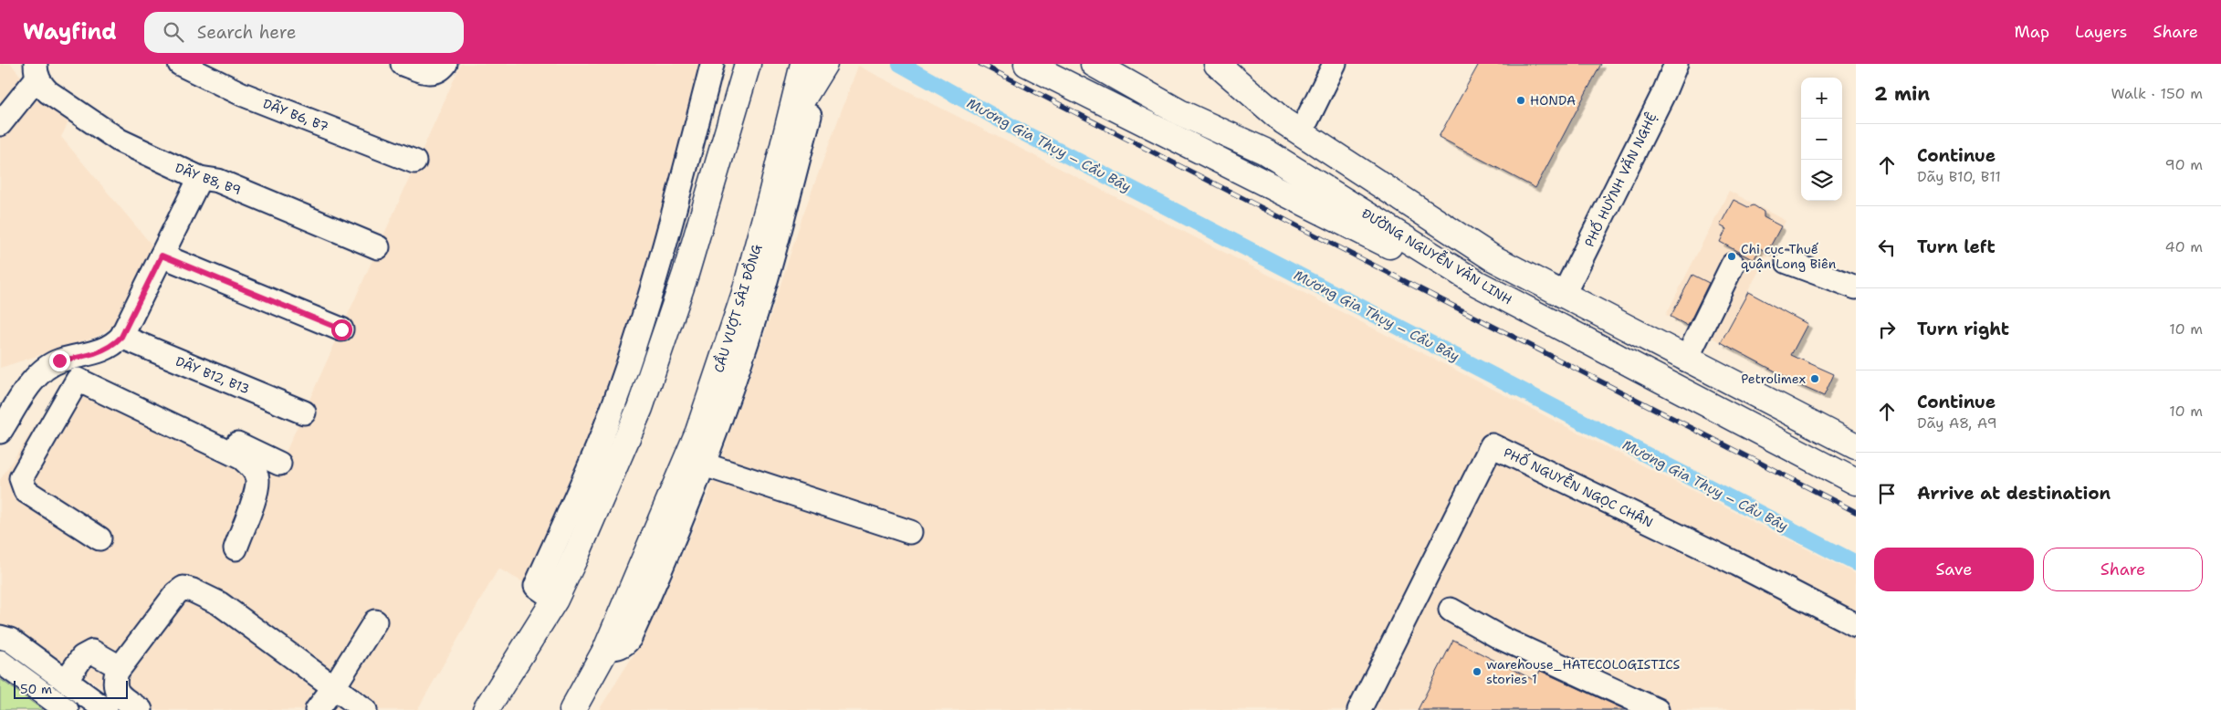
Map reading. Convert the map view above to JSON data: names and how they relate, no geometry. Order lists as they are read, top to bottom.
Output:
{
  "streets": {
    "highway": ["ĐƯỜNG NGUYỄN VĂN LINH", "CẦU VƯỢT SÀI ĐỒNG"],
    "street": [
      "DÃY B6, B7",
      "DÃY B8, B9",
      "PHỐ HUỲNH VĂN NGHỆ",
      "DÃY B12, B13",
      "PHỐ NGUYỄN NGỌC CHÂN"
    ]
  },
  "water": ["Mương Gia Thụy – Cầu Bây"],
  "places": [
    "HONDA",
    "Chi cục Thuế quận Long Biên",
    "Petrolimex",
    "warehouse_HATECOLOGISTICS stories 1"
  ],
  "scale_bar": "50 m",
  "page": {
    "header": "Wayfind",
    "search": "Search here",
    "nav": ["Map", "Layers", "Share"],
    "heading": ["2 min", "Walk · 150 m"],
    "map_buttons": ["+", "−"],
    "list": [
      ["Continue", "Dãy B10, B11", "90 m"],
      ["Turn left", "40 m"],
      ["Turn right", "10 m"],
      ["Continue", "Dãy A8, A9", "10 m"],
      "Arrive at destination"
    ],
    "buttons": ["Save", "Share"],
    "scale": "50 m"
  }
}
